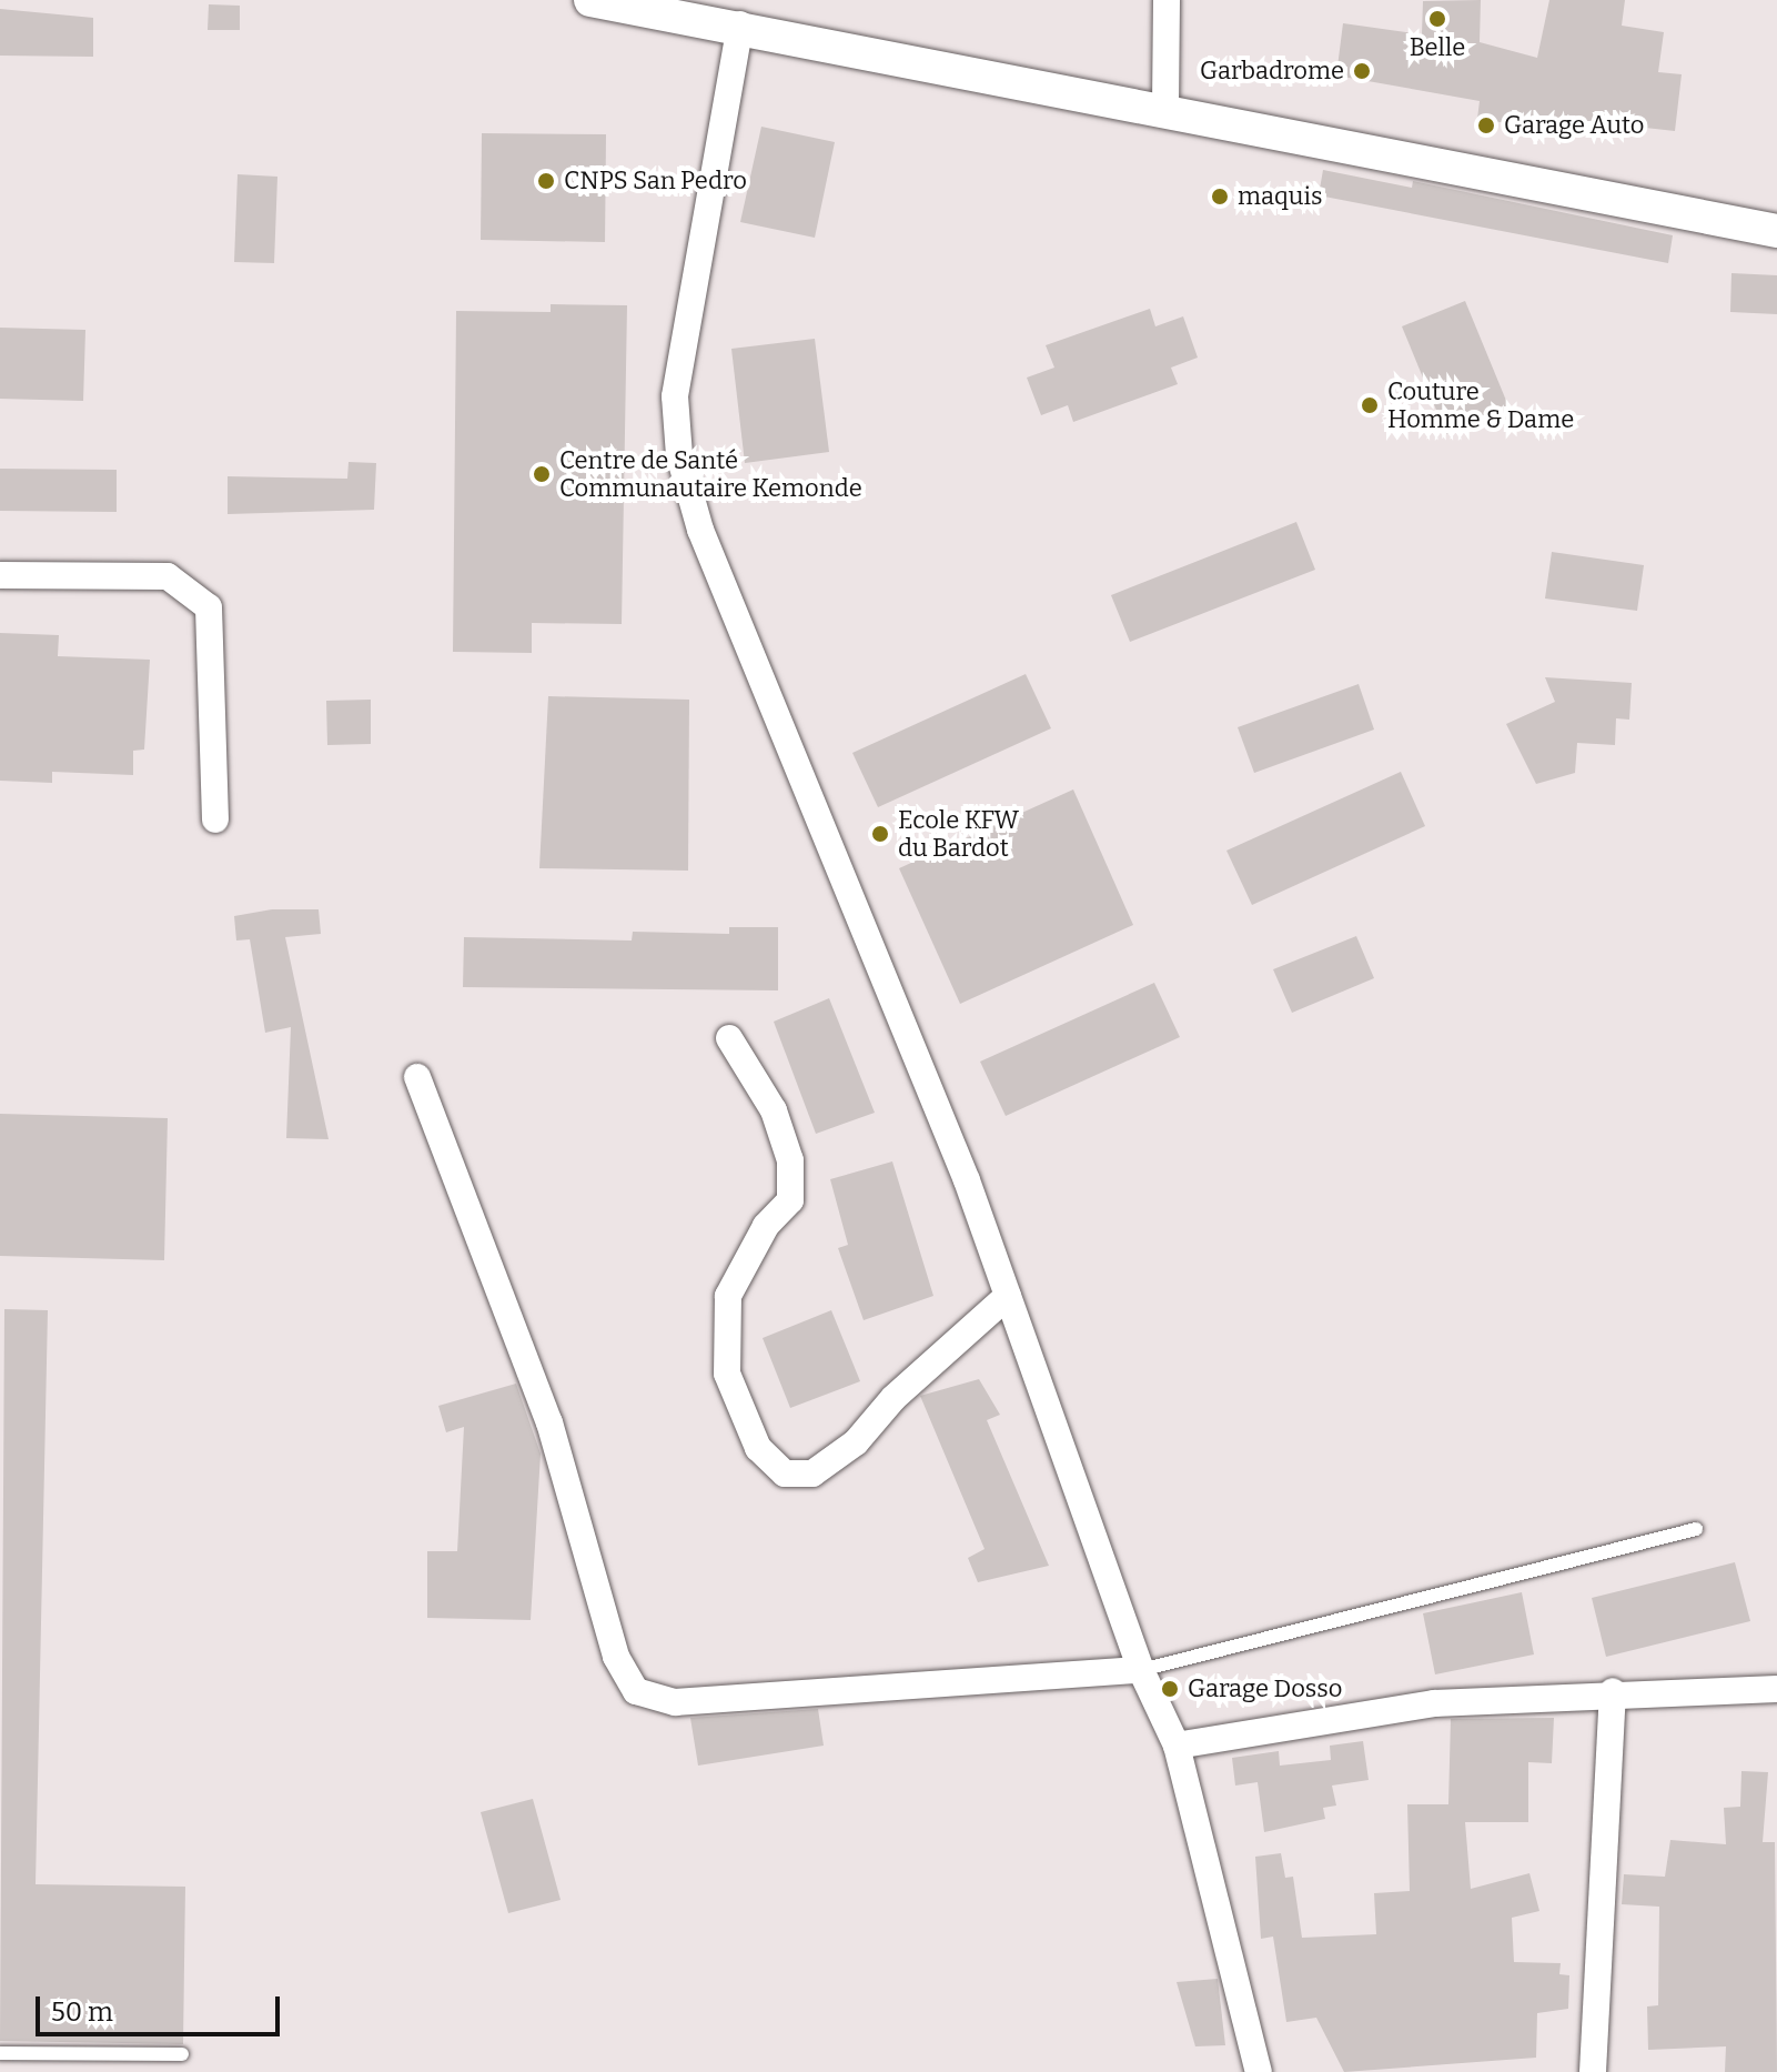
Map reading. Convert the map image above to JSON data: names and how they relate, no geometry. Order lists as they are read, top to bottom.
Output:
{
  "places": [
    "Belle",
    "Garbadrome",
    "Garage Auto",
    "CNPS San Pedro",
    "maquis",
    "Couture Homme & Dame",
    "Centre de Santé Communautaire Kemonde",
    "Ecole KFW du Bardot",
    "Garage Dosso"
  ],
  "scale_bar": "50 m"
}
